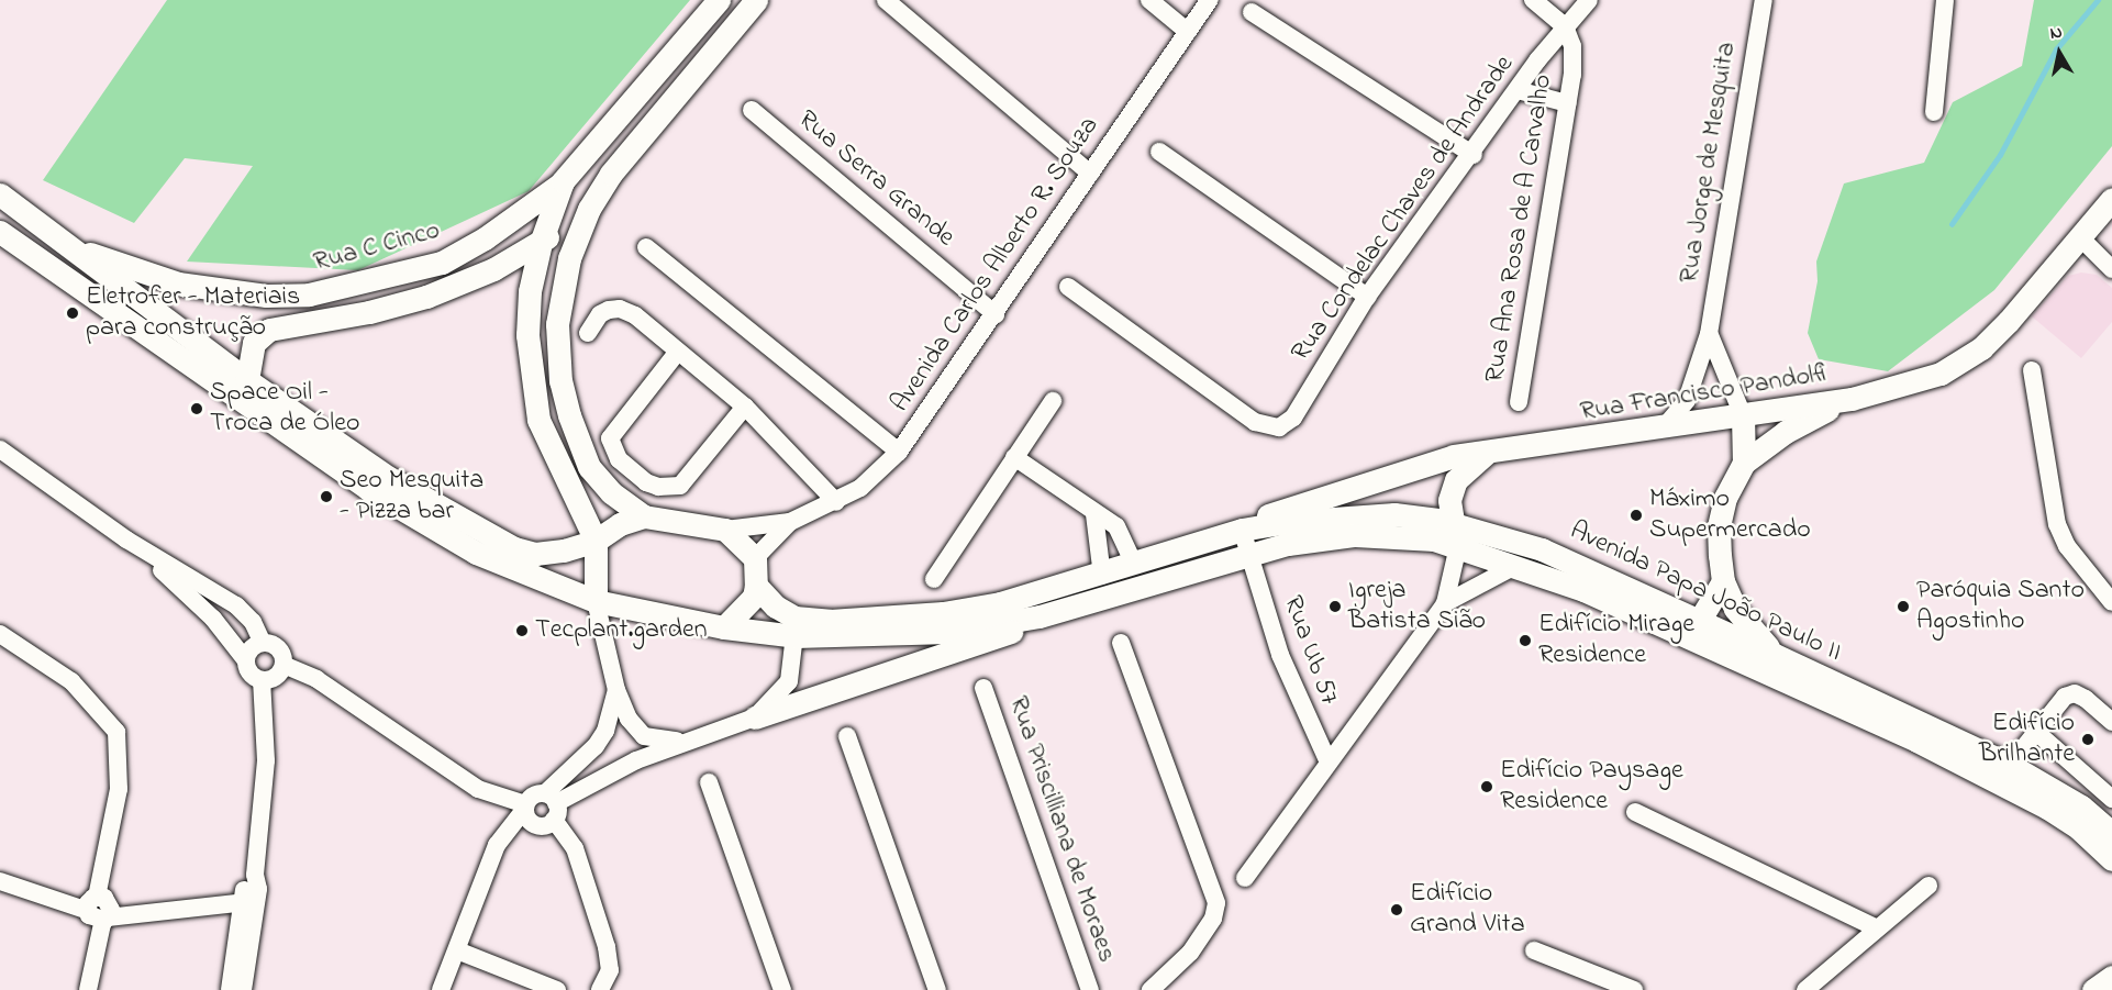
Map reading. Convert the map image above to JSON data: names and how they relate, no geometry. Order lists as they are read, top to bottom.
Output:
{
  "streets": {
    "street": [
      "Rua Jorge de Mesquita",
      "Rua Serra Grande",
      "Rua Condelac Chaves de Andrade",
      "Rua Ana Rosa de A Carvalho",
      "Rua C Cinco",
      "Avenida Carlos Alberto R. Souza",
      "Rua Francisco Pandolfi",
      "Avenida Papa João Paulo II",
      "Rua Ub 57",
      "Rua Priscilliana de Moraes"
    ]
  },
  "crossings": [
    ["Rua Jorge de Mesquita", "Rua Francisco Pandolfi"],
    ["Rua Serra Grande", "Avenida Carlos Alberto R. Souza"],
    ["Rua Condelac Chaves de Andrade", "Rua Ana Rosa de A Carvalho"],
    ["Rua Francisco Pandolfi", "Avenida Papa João Paulo II"],
    ["Rua Francisco Pandolfi", "Rua Ub 57"],
    ["Avenida Papa João Paulo II", "Rua Ub 57"]
  ],
  "places": [
    "Eletrofer - Materiais para construção",
    "Space Oil - Troca de Óleo",
    "Seo Mesquita - Pizza bar",
    "Máximo Supermercado",
    "Igreja Batista Sião",
    "Paróquia Santo Agostinho",
    "Tecplant.garden",
    "Edifício Mirage Residence",
    "Edifício Brilhante",
    "Edifício Paysage Residence",
    "Edifício Grand Vita"
  ],
  "north": "top"
}
